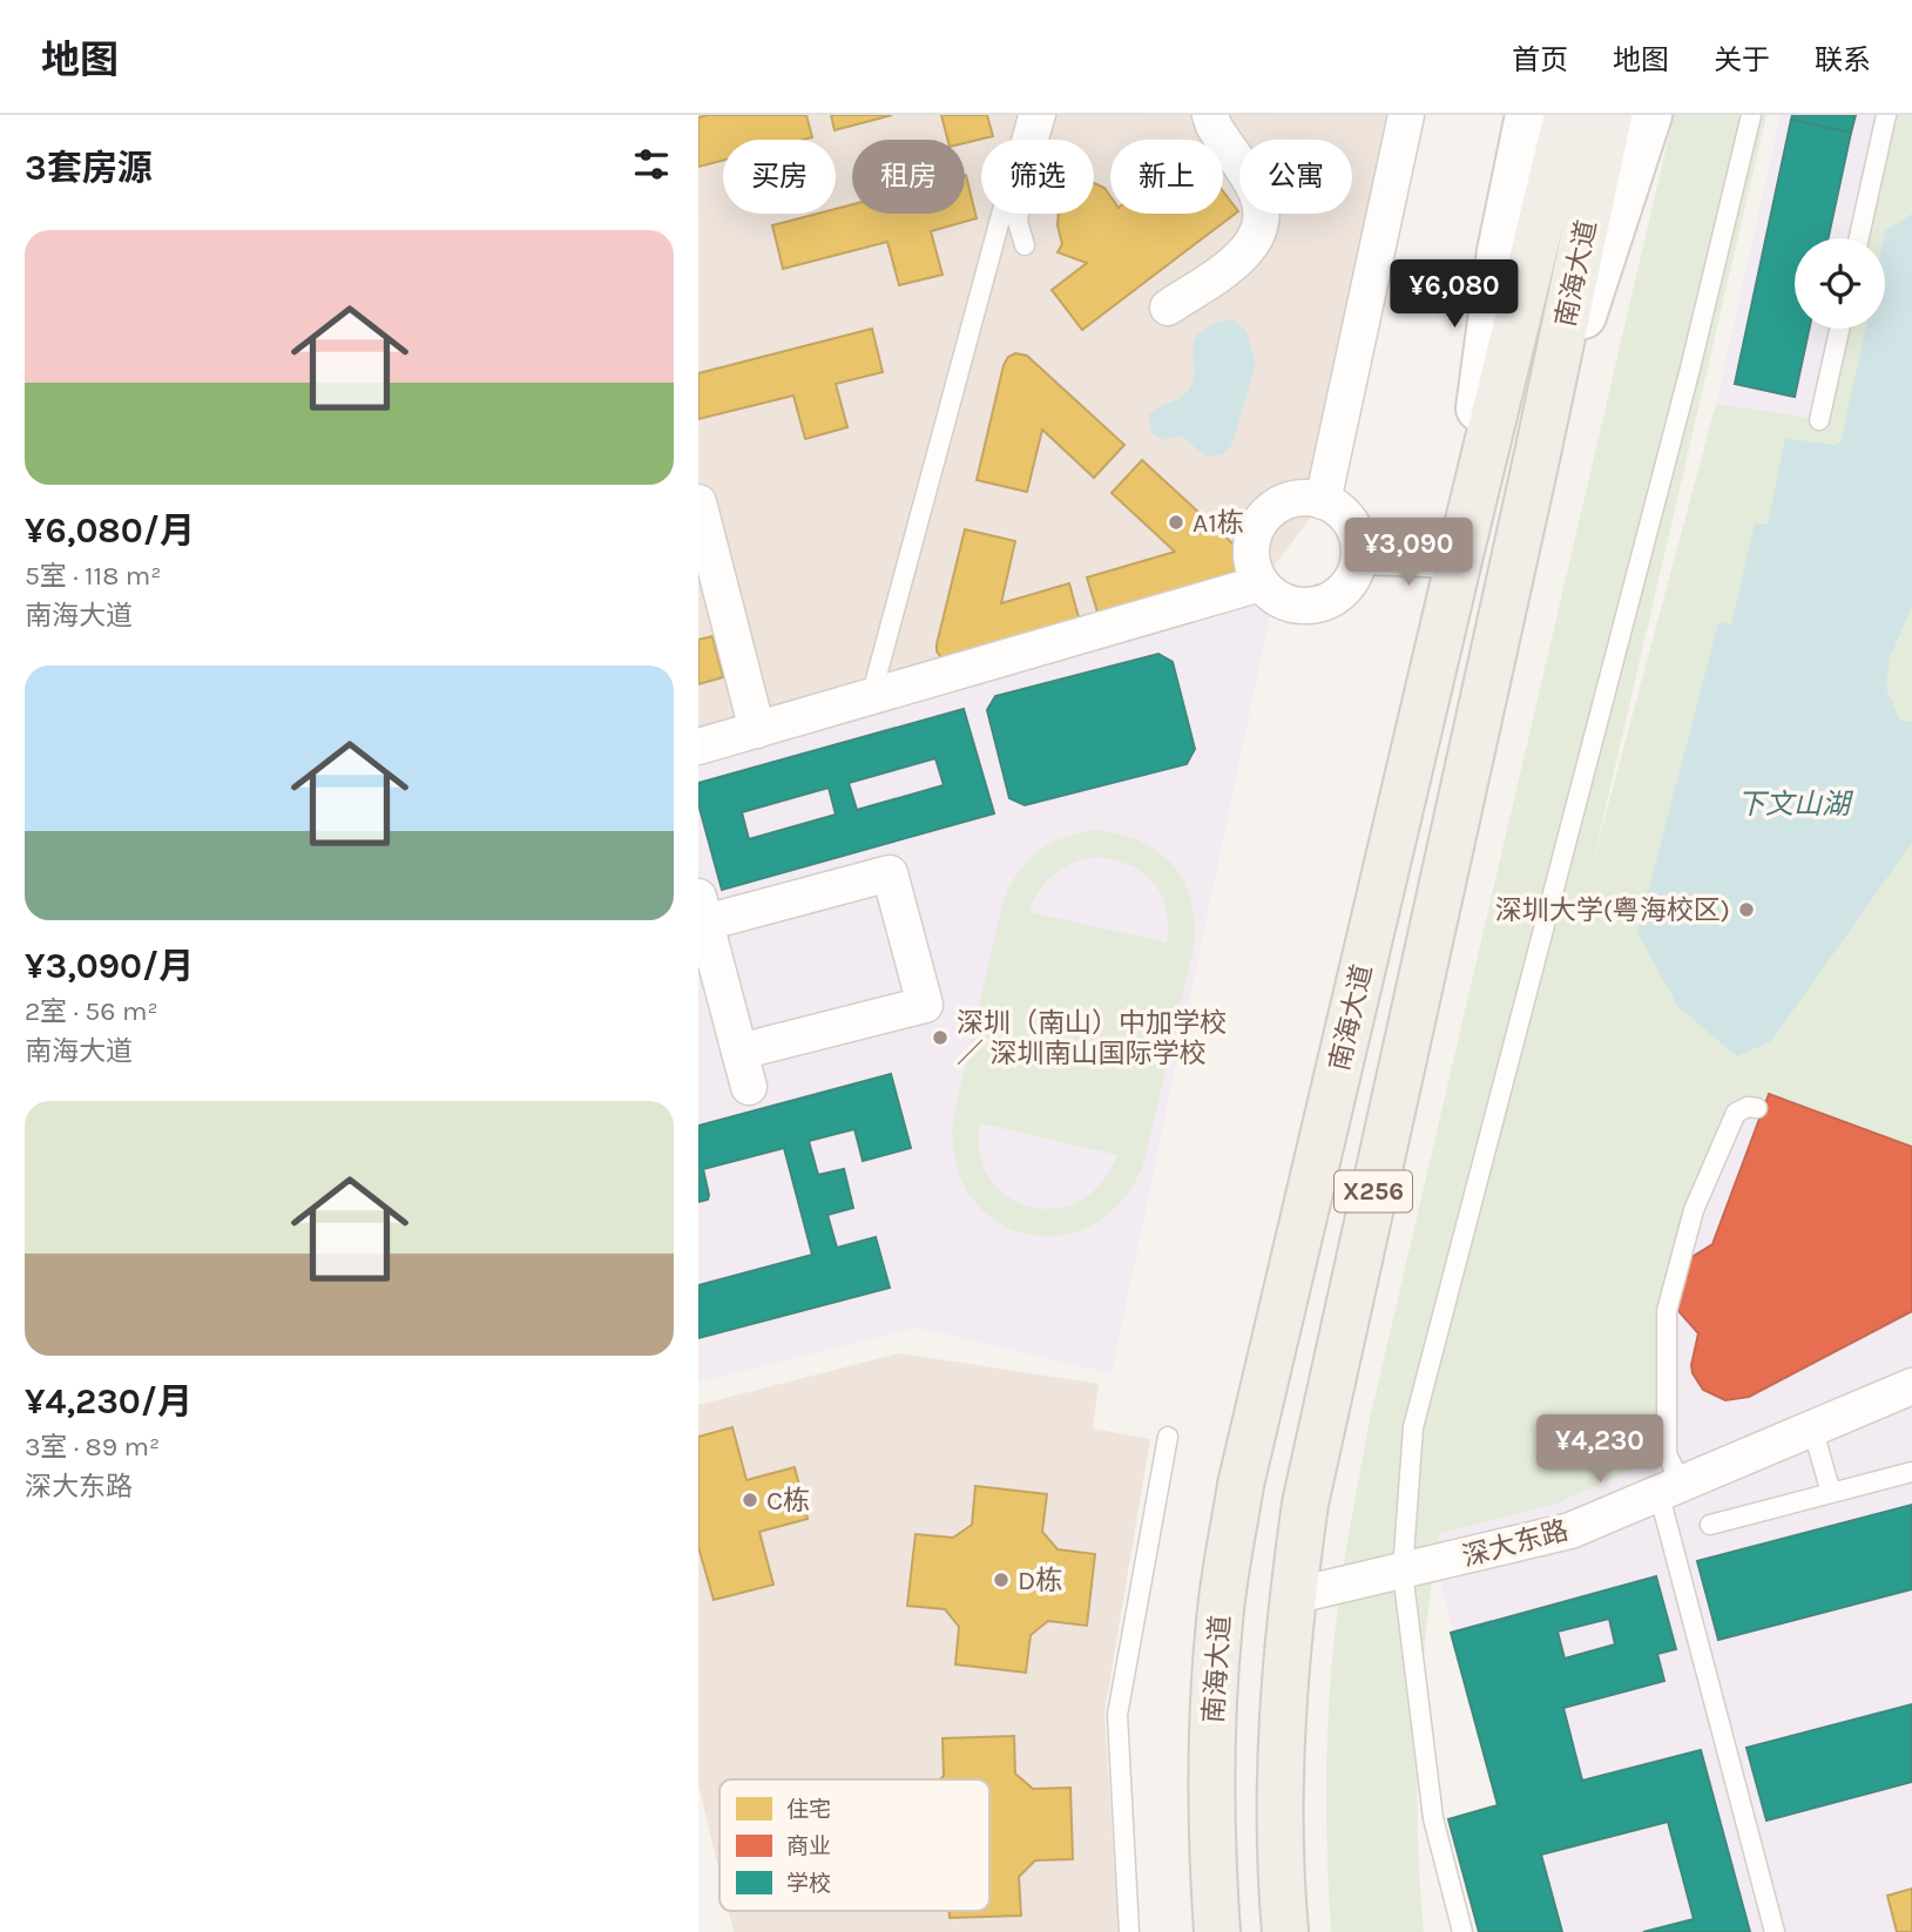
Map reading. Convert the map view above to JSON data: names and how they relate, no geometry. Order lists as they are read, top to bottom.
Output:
{
  "streets": {
    "main road": ["南海大道", "X256"],
    "street": ["深大东路"]
  },
  "crossings": [
    ["南海大道", "深大东路"]
  ],
  "water": ["下文山湖"],
  "places": [
    "A1栋",
    "深圳大学(粤海校区)",
    "深圳（南山）中加学校 ／ 深圳南山国际学校",
    "C栋",
    "D栋"
  ],
  "legend": ["住宅", "商业", "学校"],
  "page": {
    "header": "地图",
    "nav": [
      "首页",
      "地图",
      "关于",
      "联系"
    ],
    "heading": "3套房源",
    "chip": [
      "买房",
      "租房",
      "筛选",
      "新上",
      "公寓"
    ],
    "list": [
      {
        "name": "¥6,080/月",
        "note": "5室 · 118 m² · 南海大道"
      },
      {
        "name": "¥3,090/月",
        "note": "2室 · 56 m² · 南海大道"
      },
      {
        "name": "¥4,230/月",
        "note": "3室 · 89 m² · 深大东路"
      }
    ],
    "price": ["¥6,080", "¥3,090", "¥4,230"]
  }
}
